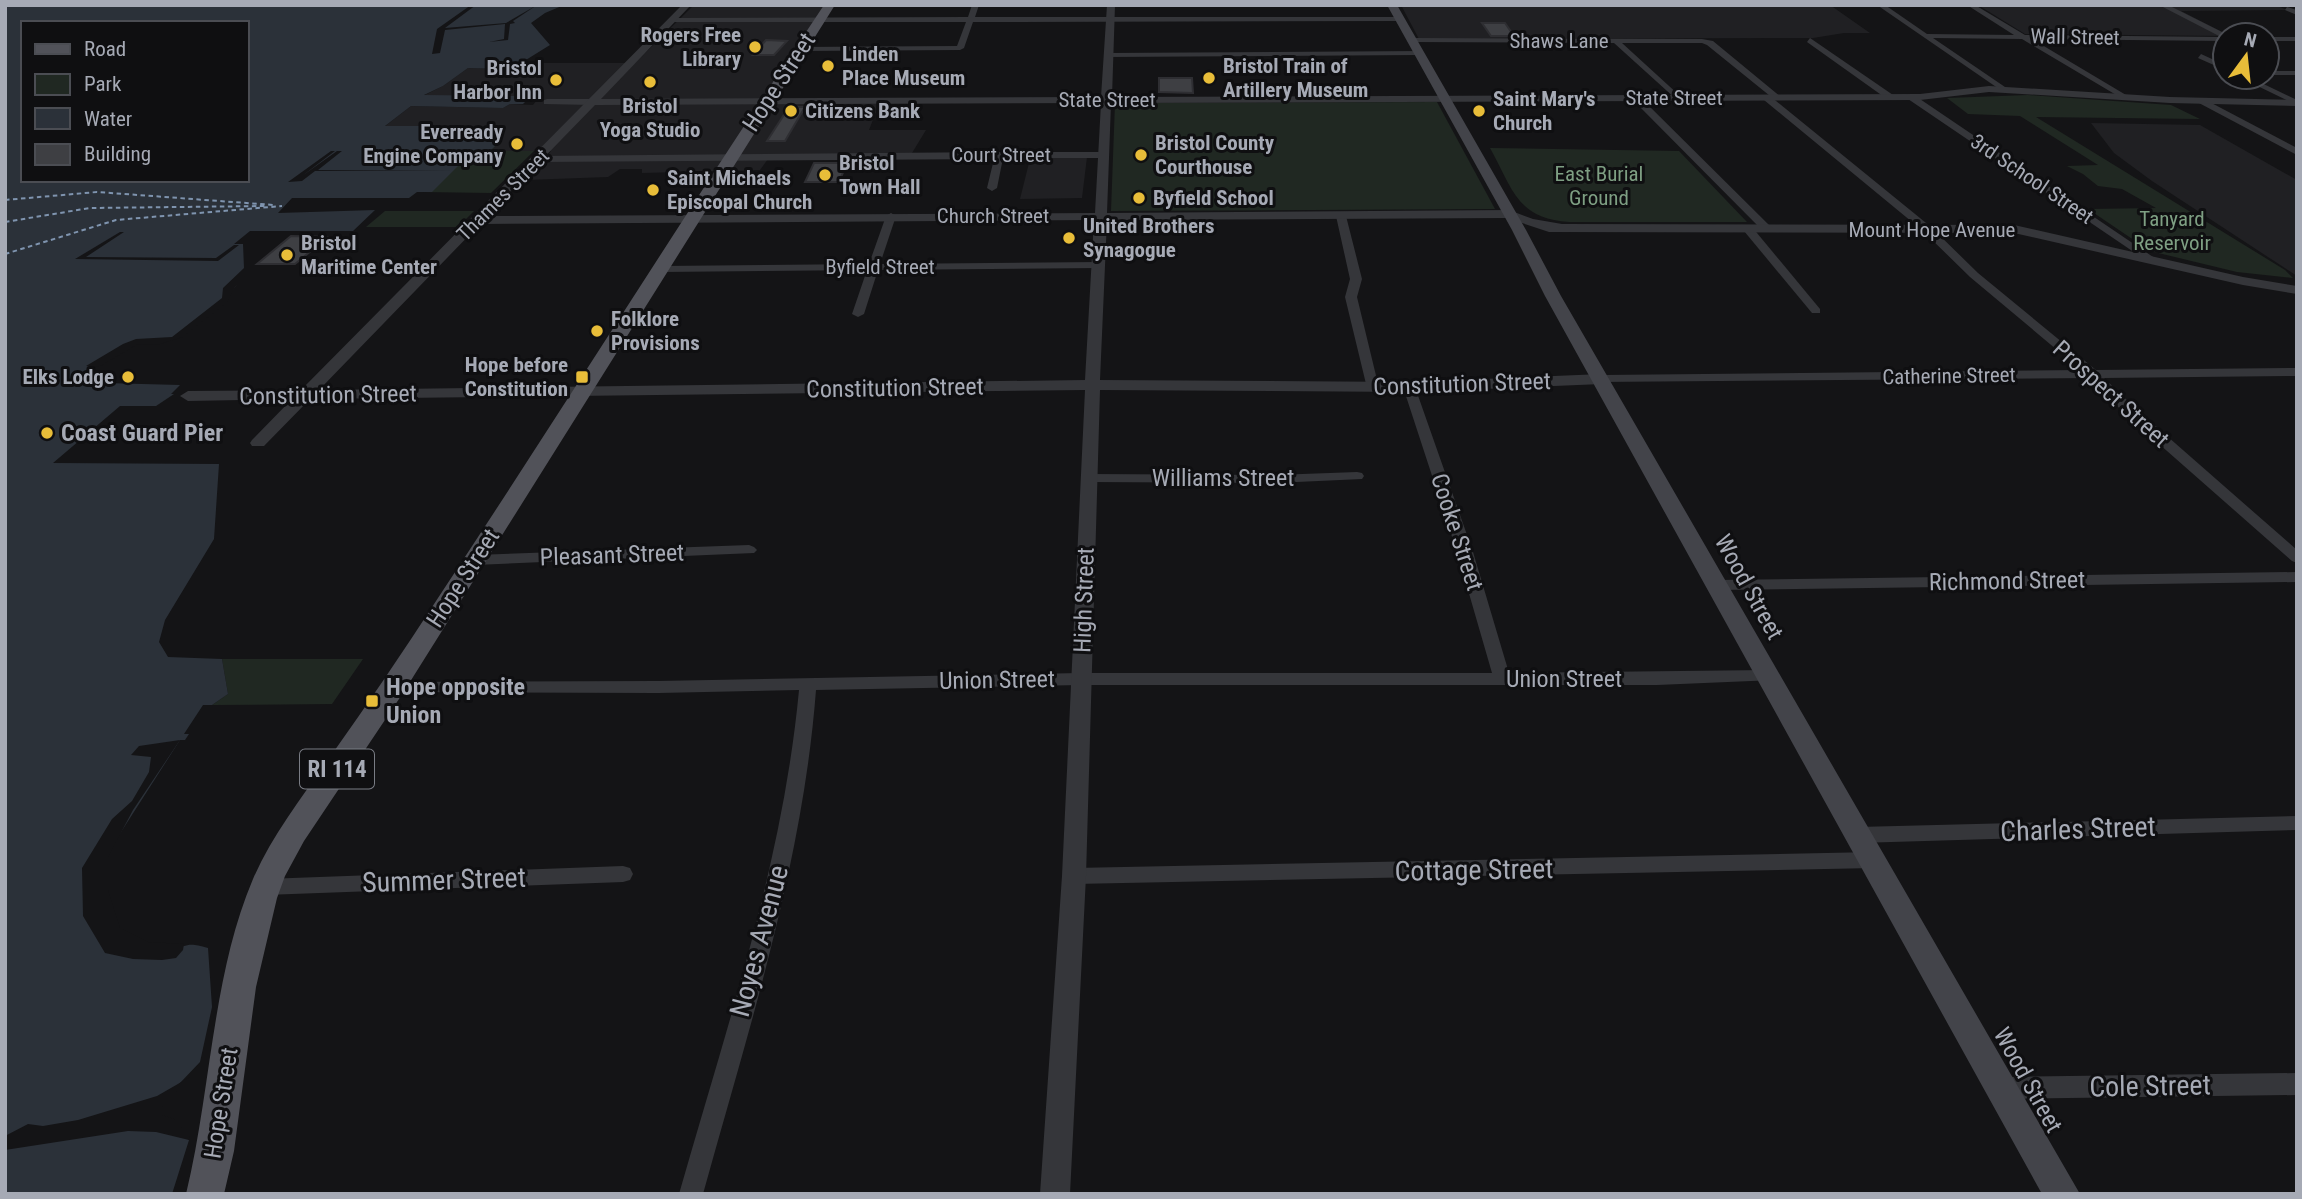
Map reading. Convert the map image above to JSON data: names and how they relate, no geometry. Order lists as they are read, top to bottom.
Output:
{
  "streets": {
    "main road": ["Hope Street", "Wood Street", "RI 114"],
    "street": [
      "Wall Street",
      "Shaws Lane",
      "State Street",
      "Court Street",
      "3rd School Street",
      "Thames Street",
      "Church Street",
      "Mount Hope Avenue",
      "Byfield Street",
      "Catherine Street",
      "Constitution Street",
      "Prospect Street",
      "Williams Street",
      "Cooke Street",
      "Pleasant Street",
      "Richmond Street",
      "High Street",
      "Union Street",
      "Charles Street",
      "Cottage Street",
      "Summer Street",
      "Noyes Avenue",
      "Cole Street"
    ]
  },
  "crossings": [
    ["Shaws Lane", "Prospect Street"],
    ["Shaws Lane", "Wood Street"],
    ["Shaws Lane", "High Street"],
    ["Hope Street", "State Street"],
    ["Hope Street", "Court Street"],
    ["Hope Street", "Church Street"],
    ["Hope Street", "Byfield Street"],
    ["Hope Street", "Constitution Street"],
    ["Hope Street", "Pleasant Street"],
    ["Hope Street", "Union Street"],
    ["Hope Street", "Summer Street"],
    ["State Street", "3rd School Street"],
    ["State Street", "Thames Street"],
    ["State Street", "Prospect Street"],
    ["State Street", "Wood Street"],
    ["State Street", "High Street"],
    ["Court Street", "Thames Street"],
    ["Court Street", "High Street"],
    ["3rd School Street", "Mount Hope Avenue"],
    ["Thames Street", "Church Street"],
    ["Thames Street", "Constitution Street"],
    ["Church Street", "Mount Hope Avenue"],
    ["Church Street", "Wood Street"],
    ["Church Street", "High Street"],
    ["Mount Hope Avenue", "Prospect Street"],
    ["Mount Hope Avenue", "Wood Street"],
    ["Byfield Street", "High Street"],
    ["Catherine Street", "Constitution Street"],
    ["Catherine Street", "Prospect Street"],
    ["Catherine Street", "Wood Street"],
    ["Constitution Street", "Cooke Street"],
    ["Constitution Street", "Wood Street"],
    ["Constitution Street", "High Street"],
    ["Williams Street", "High Street"],
    ["Cooke Street", "Union Street"],
    ["Richmond Street", "Wood Street"],
    ["Wood Street", "Union Street"],
    ["Wood Street", "Charles Street"],
    ["Wood Street", "Cottage Street"],
    ["Wood Street", "Cole Street"],
    ["High Street", "Union Street"],
    ["High Street", "Cottage Street"],
    ["Union Street", "Noyes Avenue"]
  ],
  "parks": ["East Burial Ground", "Tanyard Reservoir"],
  "places": {
    "other": [
      "Rogers Free Library",
      "Linden Place Museum",
      "Bristol Train of Artillery Museum",
      "Bristol Harbor Inn",
      "Bristol Yoga Studio",
      "Citizens Bank",
      "Saint Mary's Church",
      "Everready Engine Company",
      "Bristol County Courthouse",
      "Bristol Town Hall",
      "Saint Michaels Episcopal Church",
      "Byfield School",
      "United Brothers Synagogue",
      "Bristol Maritime Center",
      "Folklore Provisions",
      "Elks Lodge",
      "Coast Guard Pier"
    ],
    "transit": ["Hope before Constitution", "Hope opposite Union"]
  },
  "legend": [
    "Road",
    "Park",
    "Water",
    "Building"
  ],
  "north": "top"
}
